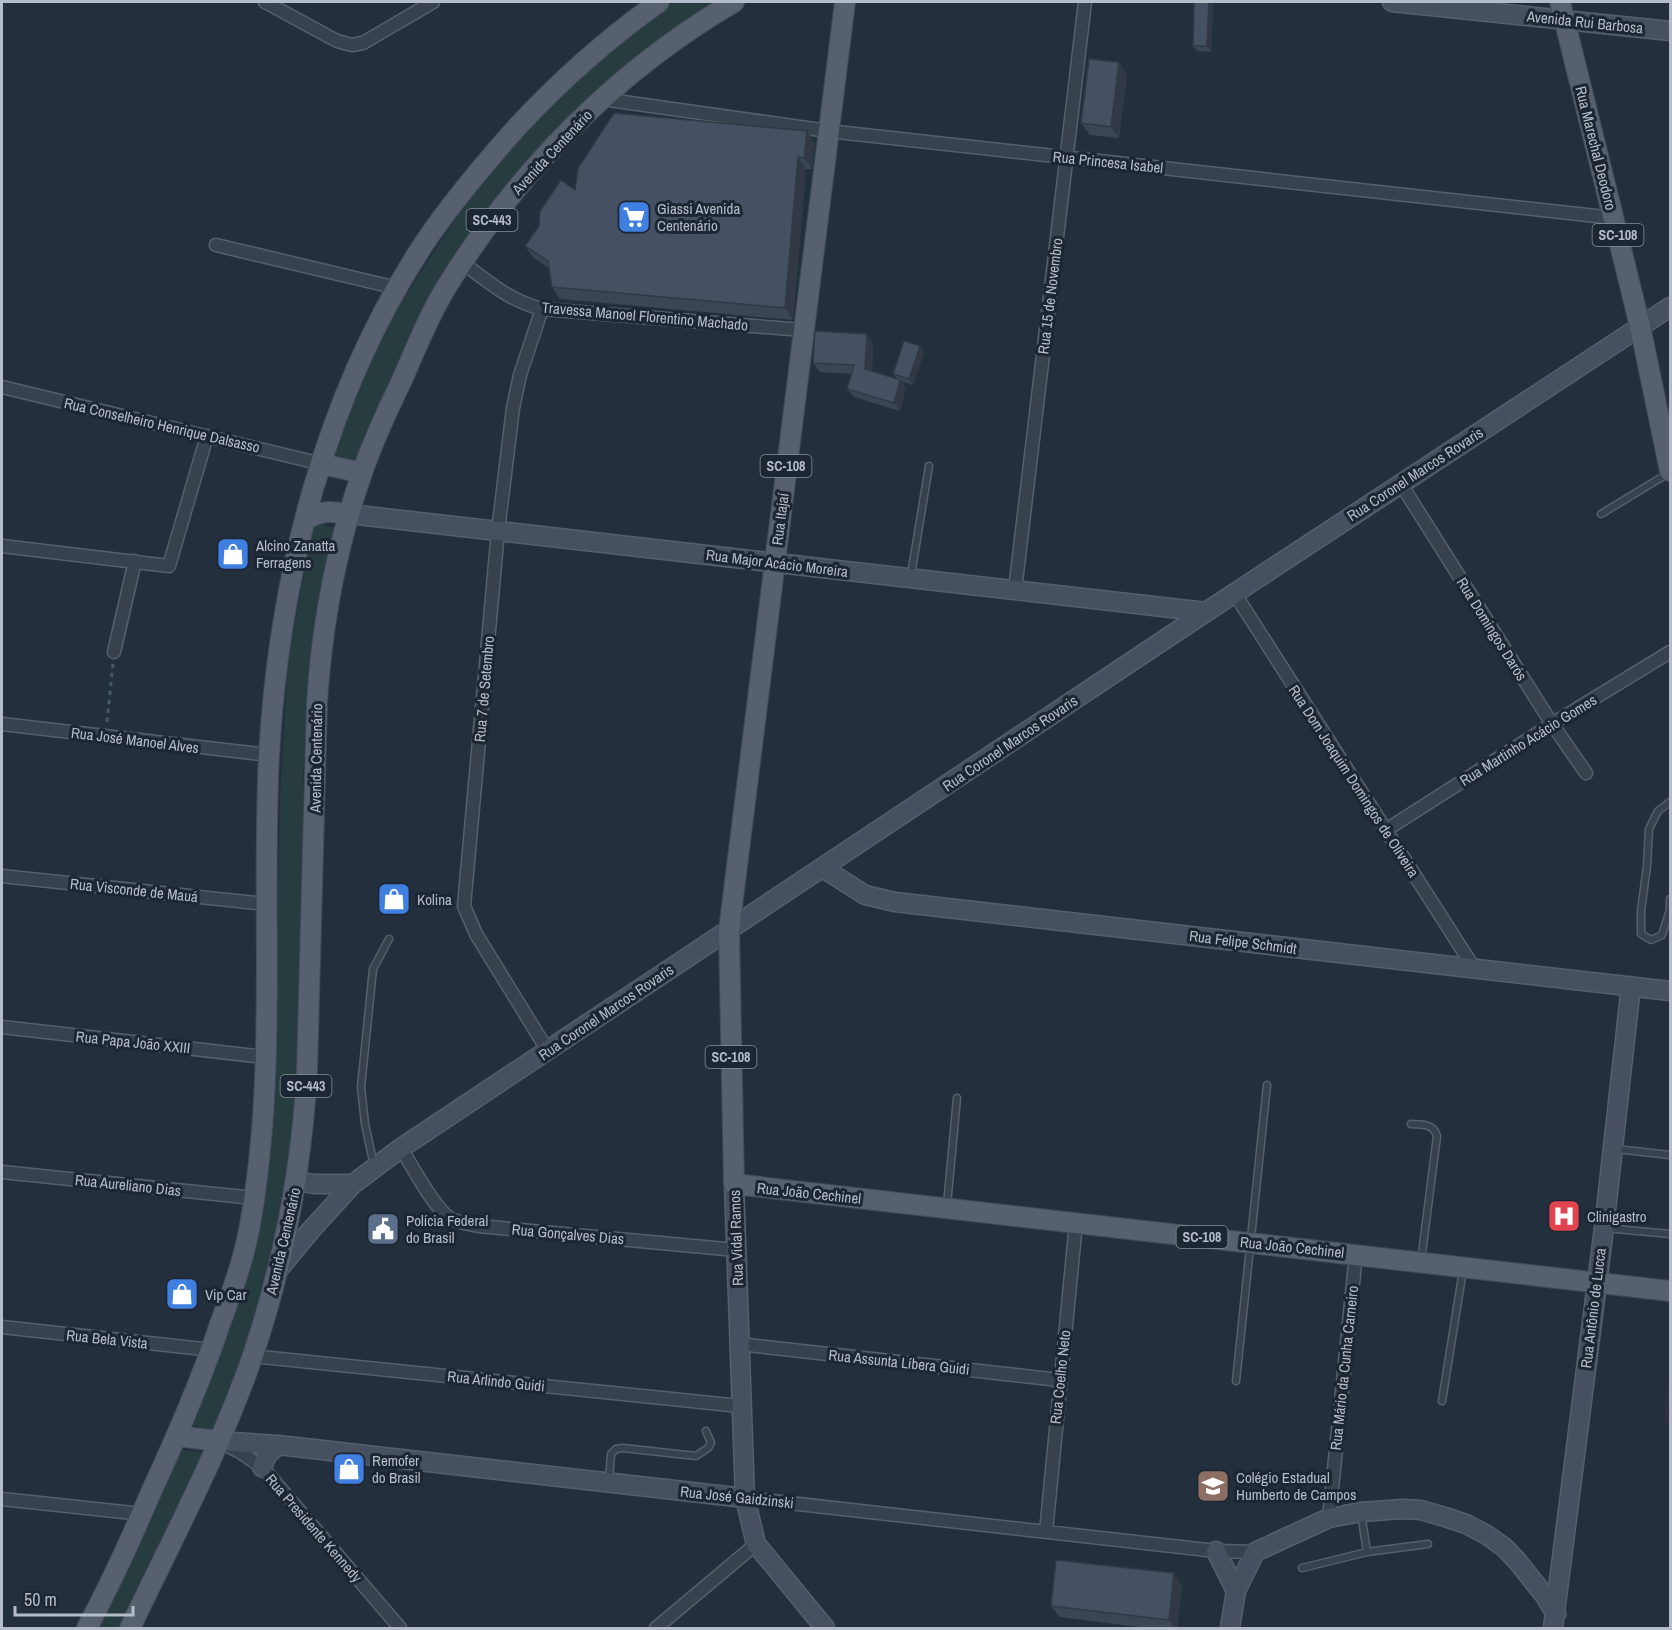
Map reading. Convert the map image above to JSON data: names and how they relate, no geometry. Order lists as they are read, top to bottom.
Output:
{
  "streets": {
    "main road": [
      "Rua Marechal Deodoro",
      "Avenida Centenário",
      "SC-443",
      "SC-108",
      "Rua Itajaí",
      "Rua João Cechinel",
      "Rua Vidal Ramos"
    ],
    "street": [
      "Avenida Rui Barbosa",
      "Rua Princesa Isabel",
      "Rua 15 de Novembro",
      "Travessa Manoel Florentino Machado",
      "Rua Conselheiro Henrique Dalsasso",
      "Rua Coronel Marcos Rovaris",
      "Rua Major Acácio Moreira",
      "Rua Domingos Darós",
      "Rua 7 de Setembro",
      "Rua José Manoel Alves",
      "Rua Martinho Acácio Gomes",
      "Rua Dom Joaquim Domingos de Oliveira",
      "Rua Visconde de Mauá",
      "Rua Felipe Schmidt",
      "Rua Papa João XXIII",
      "Rua Aureliano Dias",
      "Rua Gonçalves Dias",
      "Rua Antônio de Lucca",
      "Rua Bela Vista",
      "Rua Assunta Líbera Guidi",
      "Rua Mário da Cunha Carneiro",
      "Rua Coelho Neto",
      "Rua Arlindo Guidi",
      "Rua José Gaidzinski",
      "Rua Presidente Kennedy"
    ]
  },
  "crossings": [
    ["Avenida Rui Barbosa", "Rua Marechal Deodoro"],
    ["Rua Marechal Deodoro", "Rua Princesa Isabel"],
    ["Rua Marechal Deodoro", "Rua Coronel Marcos Rovaris"],
    ["Avenida Centenário", "Rua Princesa Isabel"],
    ["Avenida Centenário", "Travessa Manoel Florentino Machado"],
    ["Avenida Centenário", "Rua Coronel Marcos Rovaris"],
    ["Avenida Centenário", "Rua Major Acácio Moreira"],
    ["Avenida Centenário", "Rua Arlindo Guidi"],
    ["Avenida Centenário", "Rua José Gaidzinski"],
    ["Avenida Centenário", "Rua Presidente Kennedy"],
    ["Rua Princesa Isabel", "Rua 15 de Novembro"],
    ["Rua Princesa Isabel", "Rua Itajaí"],
    ["Rua 15 de Novembro", "Rua Major Acácio Moreira"],
    ["Travessa Manoel Florentino Machado", "Rua Itajaí"],
    ["Travessa Manoel Florentino Machado", "Rua 7 de Setembro"],
    ["Rua Coronel Marcos Rovaris", "Rua Itajaí"],
    ["Rua Coronel Marcos Rovaris", "Rua Major Acácio Moreira"],
    ["Rua Coronel Marcos Rovaris", "Rua Domingos Darós"],
    ["Rua Coronel Marcos Rovaris", "Rua 7 de Setembro"],
    ["Rua Coronel Marcos Rovaris", "Rua Dom Joaquim Domingos de Oliveira"],
    ["Rua Coronel Marcos Rovaris", "Rua Felipe Schmidt"],
    ["Rua Coronel Marcos Rovaris", "Rua Gonçalves Dias"],
    ["Rua Coronel Marcos Rovaris", "Rua Vidal Ramos"],
    ["Rua Itajaí", "Rua Major Acácio Moreira"],
    ["Rua Itajaí", "Rua Vidal Ramos"],
    ["Rua Major Acácio Moreira", "Rua 7 de Setembro"],
    ["Rua Domingos Darós", "Rua Martinho Acácio Gomes"],
    ["Rua Martinho Acácio Gomes", "Rua Dom Joaquim Domingos de Oliveira"],
    ["Rua Dom Joaquim Domingos de Oliveira", "Rua Felipe Schmidt"],
    ["Rua Felipe Schmidt", "Rua Antônio de Lucca"],
    ["Rua João Cechinel", "Rua Vidal Ramos"],
    ["Rua João Cechinel", "Rua Antônio de Lucca"],
    ["Rua João Cechinel", "Rua Mário da Cunha Carneiro"],
    ["Rua João Cechinel", "Rua Coelho Neto"],
    ["Rua Gonçalves Dias", "Rua Vidal Ramos"],
    ["Rua Vidal Ramos", "Rua Assunta Líbera Guidi"],
    ["Rua Vidal Ramos", "Rua Arlindo Guidi"],
    ["Rua Vidal Ramos", "Rua José Gaidzinski"],
    ["Rua Assunta Líbera Guidi", "Rua Coelho Neto"],
    ["Rua Coelho Neto", "Rua José Gaidzinski"],
    ["Rua José Gaidzinski", "Rua Presidente Kennedy"]
  ],
  "places": {
    "supermarket": ["Giassi Avenida Centenário"],
    "shop": [
      "Alcino Zanatta Ferragens",
      "Kolina",
      "Vip Car",
      "Remofer do Brasil"
    ],
    "hospital": ["Clinigastro"],
    "public building": ["Polícia Federal do Brasil"],
    "school or university": ["Colégio Estadual Humberto de Campos"]
  },
  "scale_bar": "50 m"
}
